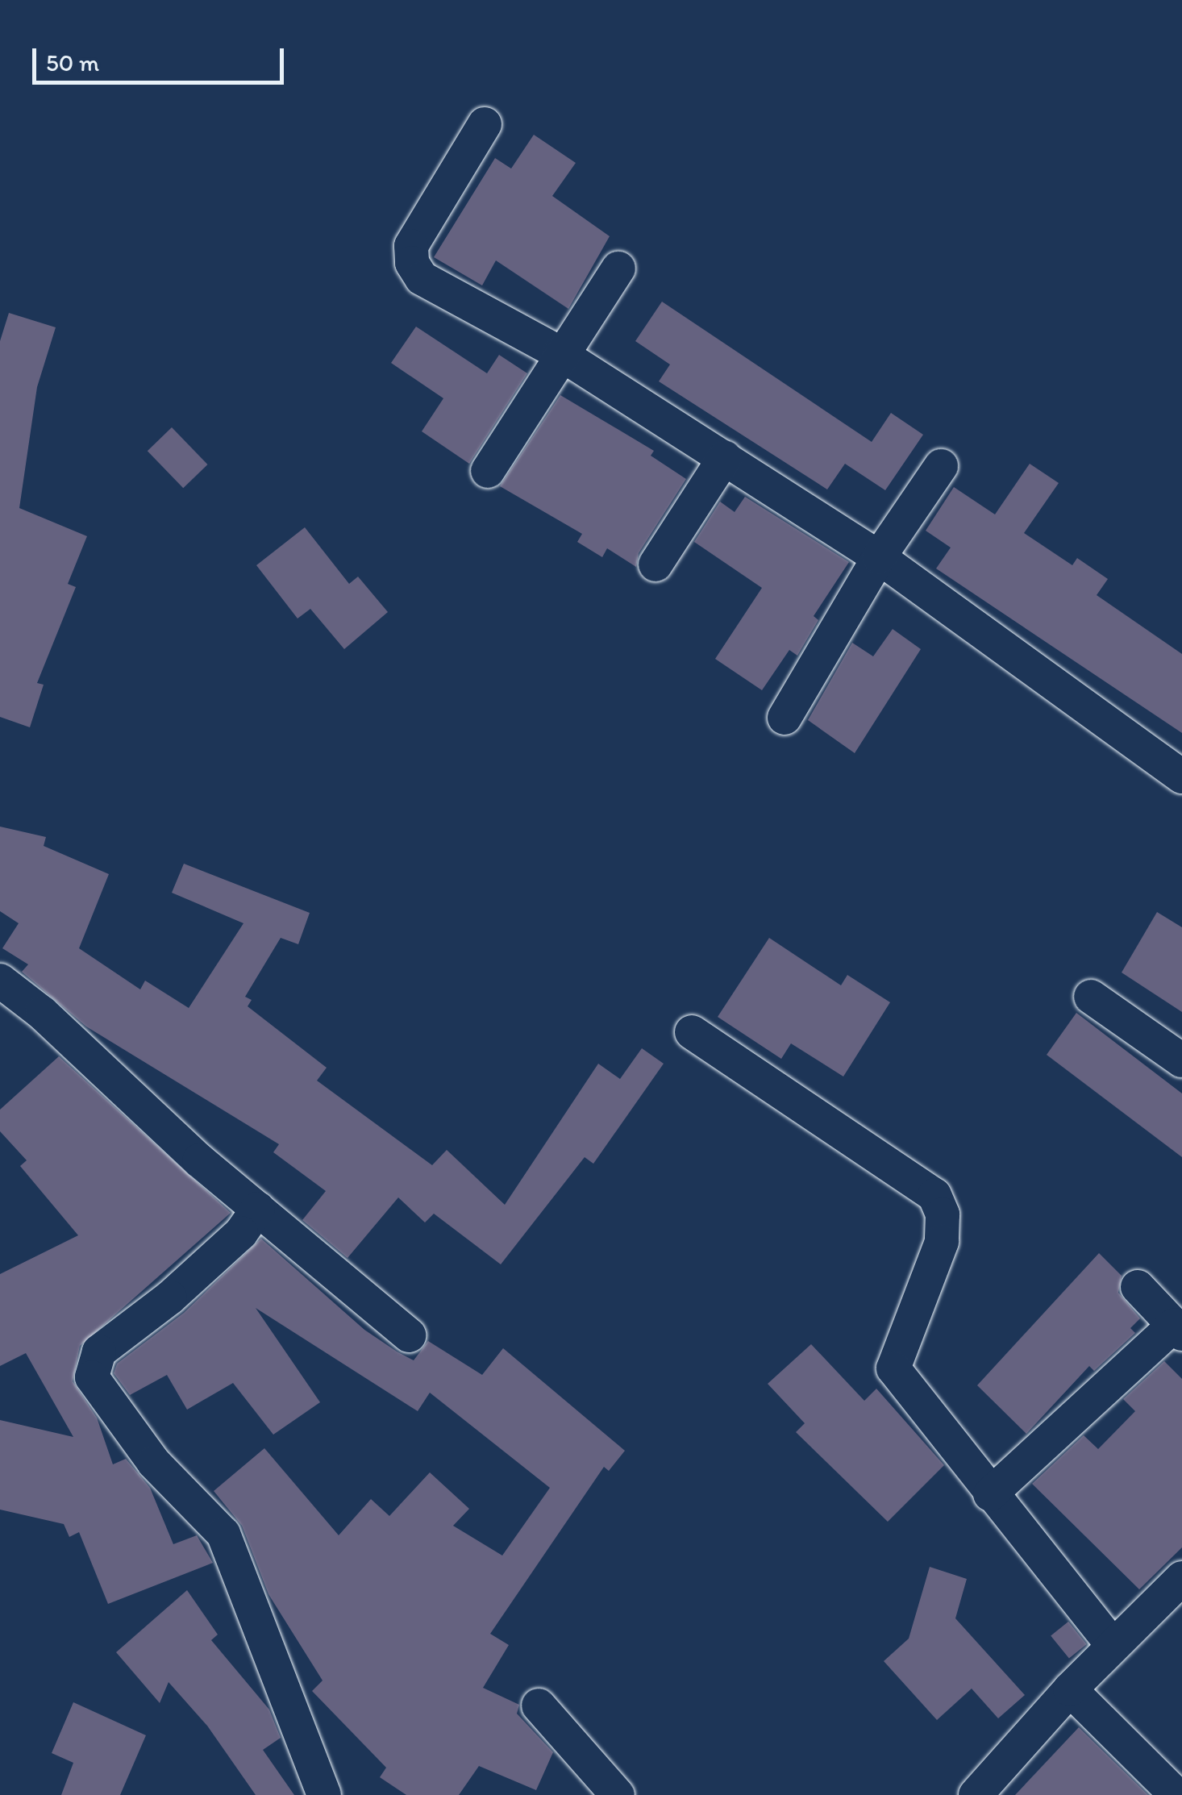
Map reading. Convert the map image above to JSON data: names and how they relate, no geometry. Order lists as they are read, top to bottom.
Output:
{
  "scale_bar": "50 m"
}
